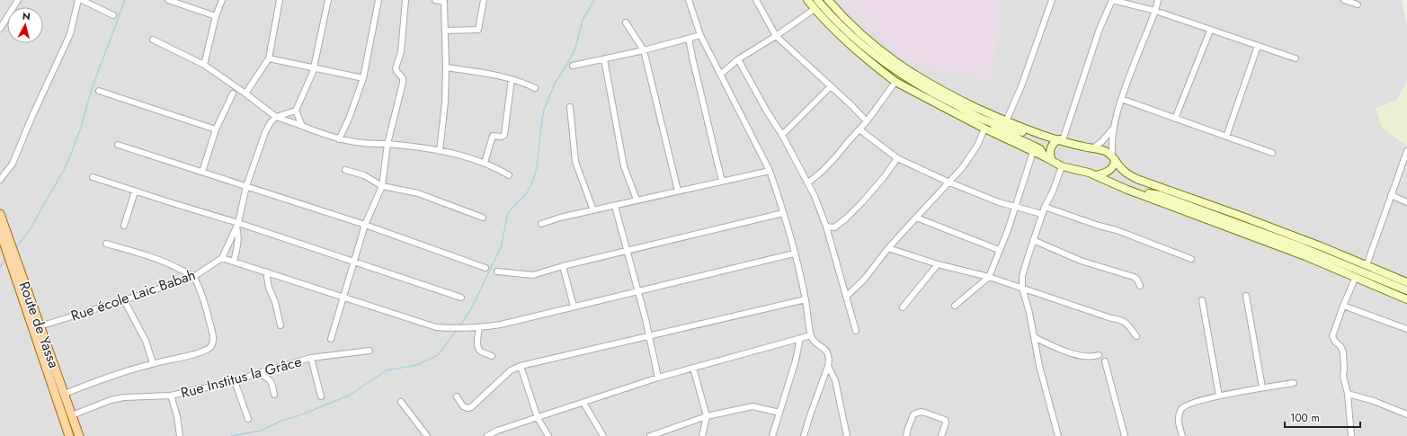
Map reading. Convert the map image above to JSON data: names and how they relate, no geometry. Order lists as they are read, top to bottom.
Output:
{
  "streets": {
    "main road": ["Route de Yassa"],
    "street": ["Rue école Laic Babah", "Rue Institus la Grâce"]
  },
  "crossings": [
    ["Rue école Laic Babah", "Route de Yassa"],
    ["Route de Yassa", "Rue Institus la Grâce"]
  ],
  "scale_bar": "100 m",
  "north": "top"
}
